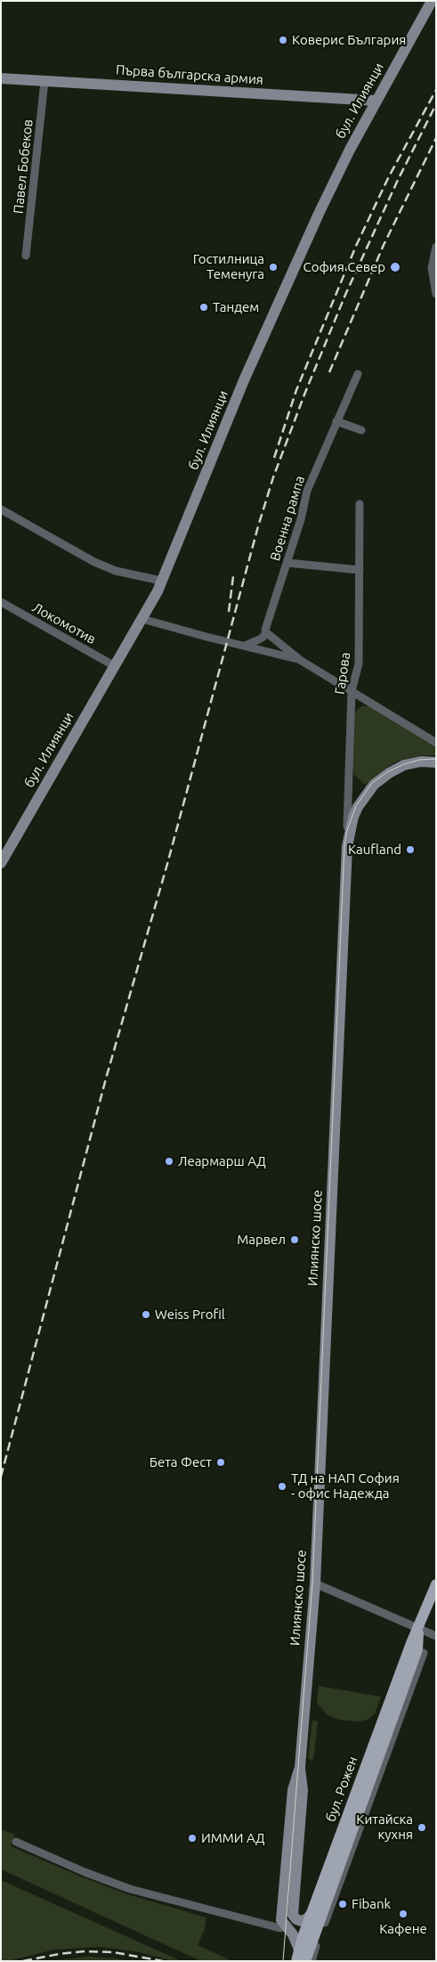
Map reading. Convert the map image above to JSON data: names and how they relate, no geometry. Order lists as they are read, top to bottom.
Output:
{
  "streets": {
    "main road": ["бул. Рожен"],
    "street": [
      "Първа българска армия",
      "бул. Илиянци",
      "Павел Бобеков",
      "Военна рампа",
      "Локомотив",
      "Гарова",
      "Илиянско шосе"
    ]
  },
  "crossings": [
    ["Първа българска армия", "бул. Илиянци"],
    ["Първа българска армия", "Павел Бобеков"],
    ["бул. Илиянци", "Локомотив"],
    ["Гарова", "Илиянско шосе"],
    ["Илиянско шосе", "бул. Рожен"]
  ],
  "places": [
    "Коверис България",
    "Гостилница Теменуга",
    "София Север",
    "Тандем",
    "Kaufland",
    "Леармарш АД",
    "Марвел",
    "Weiss Profil",
    "Бета Фест",
    "ТД на НАП София - офис Надежда",
    "Китайска кухня",
    "ИММИ АД",
    "Fibank",
    "Кафене"
  ]
}
